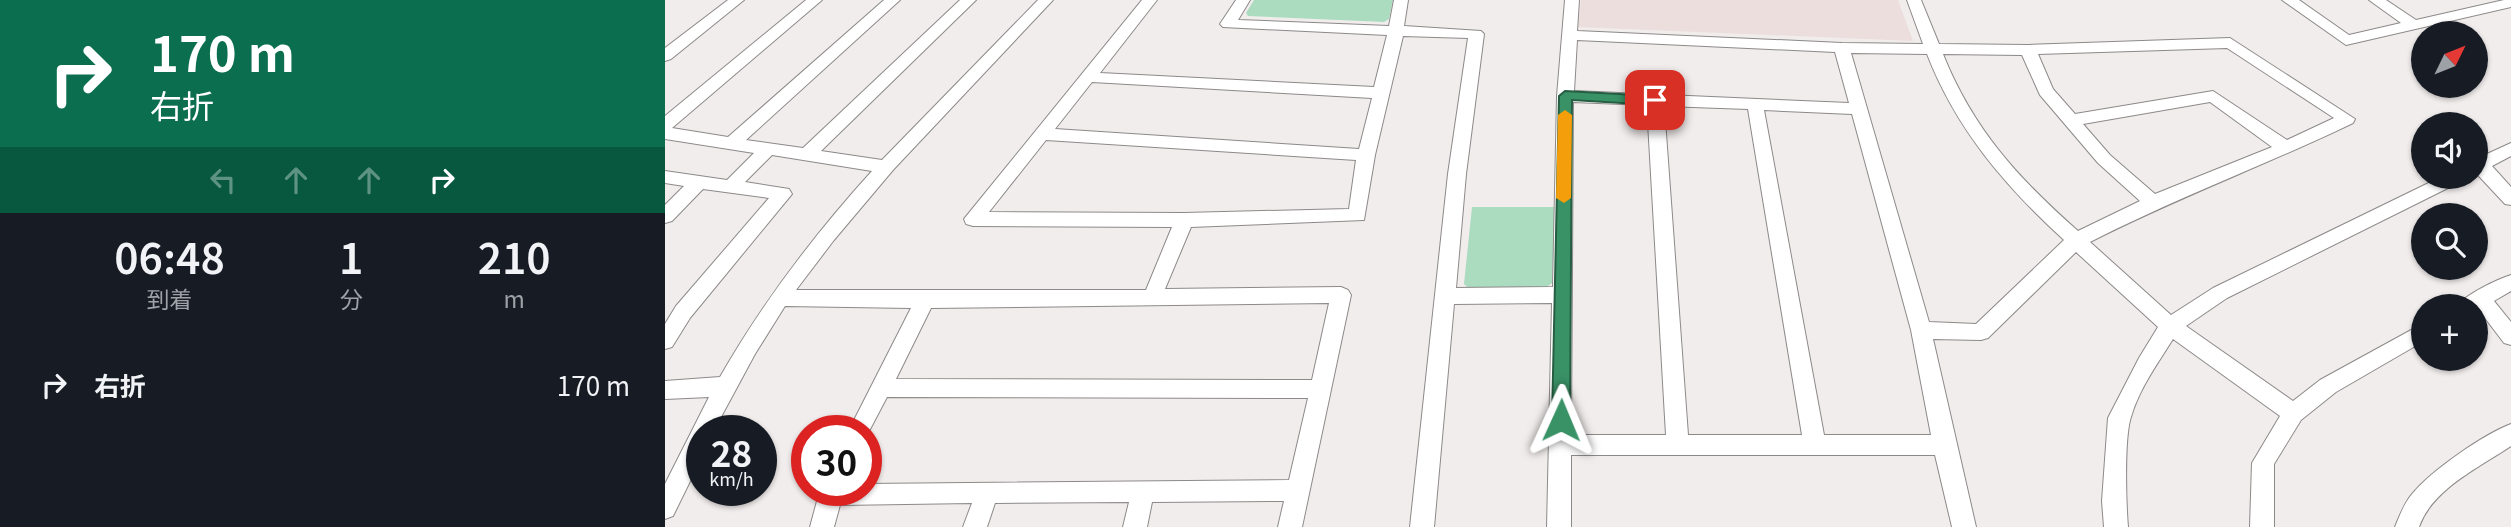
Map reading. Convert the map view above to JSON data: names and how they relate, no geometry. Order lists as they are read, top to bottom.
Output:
{
  "north": "top right",
  "page": {
    "turn": ["170 m", "右折"],
    "map_buttons": "+",
    "eta": [
      "06:48",
      "到着",
      "1",
      "分",
      "210",
      "m"
    ],
    "list": [
      {
        "name": "右折",
        "value": "170 m"
      }
    ],
    "speed": "28 km/h",
    "limit": "30"
  }
}
